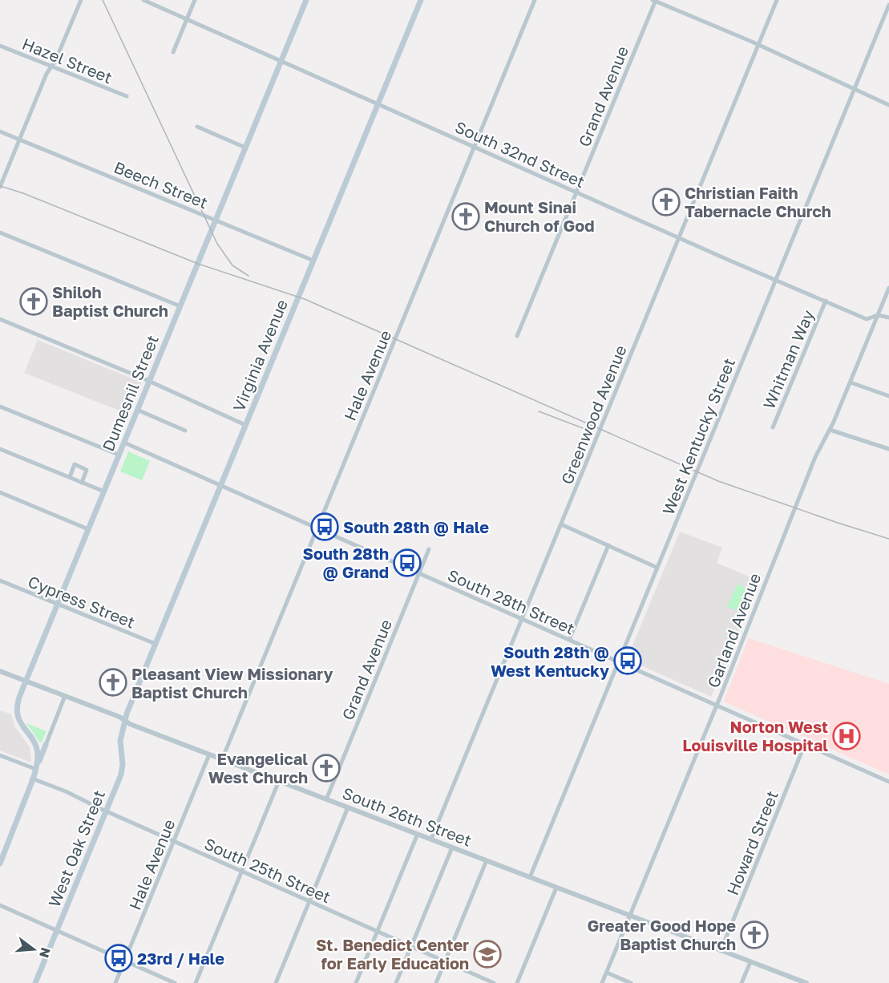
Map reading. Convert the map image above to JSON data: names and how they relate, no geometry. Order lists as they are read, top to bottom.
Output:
{
  "streets": {
    "main road": ["Virginia Avenue", "Dumesnil Street", "West Oak Street"],
    "street": [
      "Hazel Street",
      "Grand Avenue",
      "South 32nd Street",
      "Beech Street",
      "Whitman Way",
      "Hale Avenue",
      "Greenwood Avenue",
      "West Kentucky Street",
      "Cypress Street",
      "South 28th Street",
      "Garland Avenue",
      "South 26th Street",
      "Howard Street",
      "South 25th Street"
    ]
  },
  "crossings": [
    ["Grand Avenue", "South 32nd Street"],
    ["Grand Avenue", "South 28th Street"],
    ["Grand Avenue", "South 26th Street"],
    ["South 32nd Street", "Virginia Avenue"],
    ["South 32nd Street", "Whitman Way"],
    ["South 32nd Street", "Hale Avenue"],
    ["South 32nd Street", "Dumesnil Street"],
    ["South 32nd Street", "Greenwood Avenue"],
    ["South 32nd Street", "West Kentucky Street"],
    ["South 32nd Street", "Garland Avenue"],
    ["Beech Street", "Virginia Avenue"],
    ["Beech Street", "Dumesnil Street"],
    ["Virginia Avenue", "Cypress Street"],
    ["Virginia Avenue", "South 28th Street"],
    ["Virginia Avenue", "South 26th Street"],
    ["Virginia Avenue", "West Oak Street"],
    ["Hale Avenue", "South 28th Street"],
    ["Hale Avenue", "South 26th Street"],
    ["Hale Avenue", "South 25th Street"],
    ["Dumesnil Street", "Cypress Street"],
    ["Dumesnil Street", "South 28th Street"],
    ["Dumesnil Street", "South 26th Street"],
    ["Dumesnil Street", "South 25th Street"],
    ["Greenwood Avenue", "South 28th Street"],
    ["Greenwood Avenue", "South 26th Street"],
    ["West Kentucky Street", "South 28th Street"],
    ["West Kentucky Street", "South 26th Street"],
    ["South 28th Street", "Garland Avenue"],
    ["South 28th Street", "Howard Street"],
    ["Garland Avenue", "South 26th Street"],
    ["South 26th Street", "Howard Street"],
    ["South 26th Street", "West Oak Street"],
    ["West Oak Street", "South 25th Street"]
  ],
  "places": {
    "church": [
      "Christian Faith Tabernacle Church",
      "Mount Sinai Church of God",
      "Shiloh Baptist Church",
      "Pleasant View Missionary Baptist Church",
      "Evangelical West Church",
      "Greater Good Hope Baptist Church"
    ],
    "bus stop": [
      "South 28th @ Hale",
      "South 28th @ Grand",
      "South 28th @ West Kentucky",
      "23rd / Hale"
    ],
    "hospital": ["Norton West Louisville Hospital"],
    "school or university": ["St. Benedict Center for Early Education"]
  },
  "north": "right"
}
